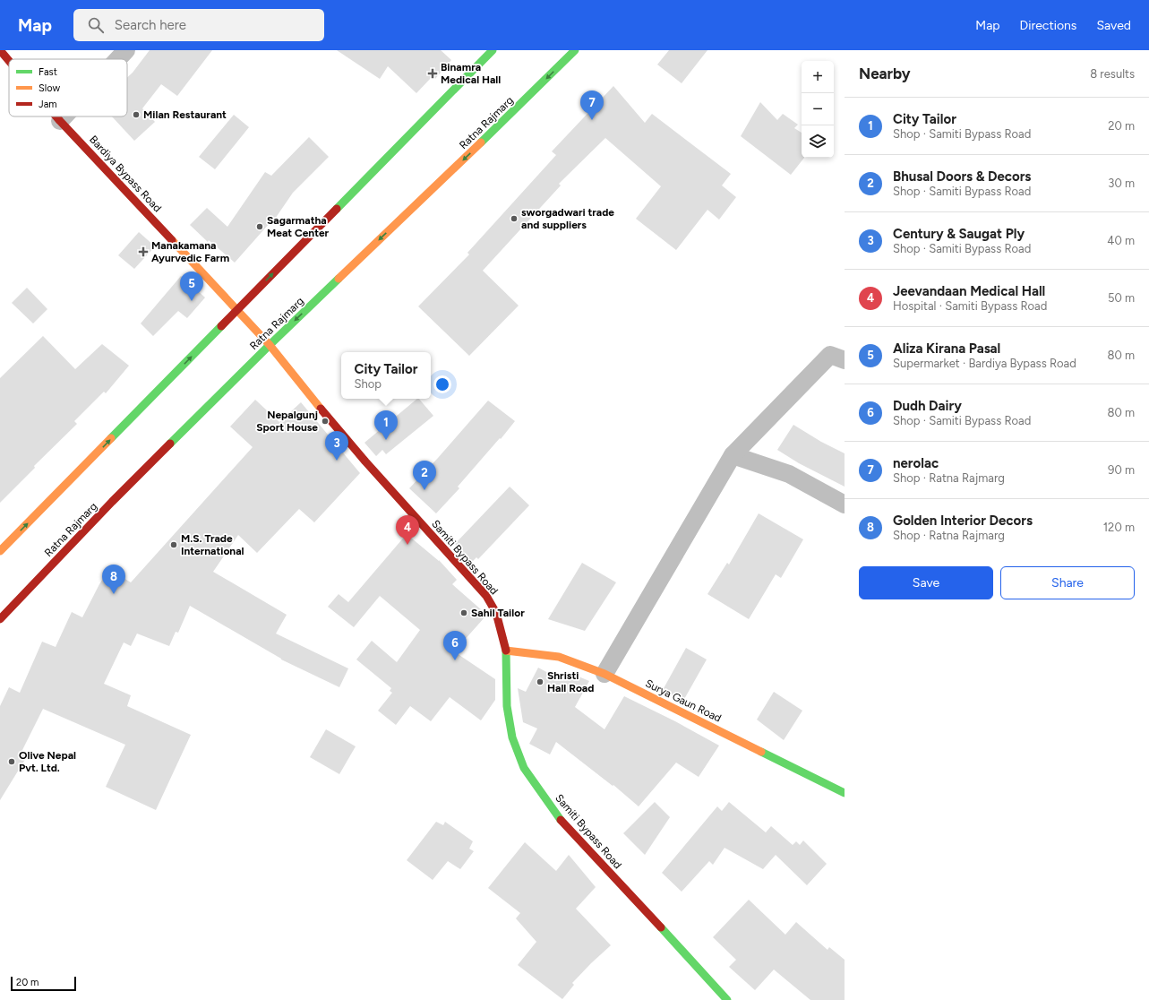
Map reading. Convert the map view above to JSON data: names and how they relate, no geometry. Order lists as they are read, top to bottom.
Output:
{
  "streets": {
    "main road": [
      "Ratna Rajmarg",
      "Bardiya Bypass Road",
      "Samiti Bypass Road",
      "Surya Gaun Road"
    ]
  },
  "crossings": [
    ["Ratna Rajmarg", "Samiti Bypass Road"],
    ["Bardiya Bypass Road", "Samiti Bypass Road"],
    ["Samiti Bypass Road", "Surya Gaun Road"]
  ],
  "places": {
    "health": ["Binamra Medical Hall", "Manakamana Ayurvedic Farm"],
    "other": [
      "Milan Restaurant",
      "sworgadwari trade and suppliers",
      "Sagarmatha Meat Center",
      "Nepalgunj Sport House",
      "M.S. Trade International",
      "Sahil Tailor",
      "Shristi Hall Road",
      "Olive Nepal Pvt. Ltd."
    ]
  },
  "legend": ["Fast", "Slow", "Jam"],
  "scale_bar": "20 m",
  "page": {
    "header": "Map",
    "search": "Search here",
    "nav": ["Map", "Directions", "Saved"],
    "heading": ["Nearby", "8 results"],
    "map_buttons": ["+", "−"],
    "pins": [
      "7",
      "5",
      "1",
      "3",
      "2",
      "4",
      "8",
      "6"
    ],
    "list": [
      {
        "mark": "1",
        "name": "City Tailor",
        "note": "Shop · Samiti Bypass Road",
        "value": "20 m"
      },
      {
        "mark": "2",
        "name": "Bhusal Doors & Decors",
        "note": "Shop · Samiti Bypass Road",
        "value": "30 m"
      },
      {
        "mark": "3",
        "name": "Century & Saugat Ply",
        "note": "Shop · Samiti Bypass Road",
        "value": "40 m"
      },
      {
        "mark": "4",
        "name": "Jeevandaan Medical Hall",
        "note": "Hospital · Samiti Bypass Road",
        "value": "50 m"
      },
      {
        "mark": "5",
        "name": "Aliza Kirana Pasal",
        "note": "Supermarket · Bardiya Bypass Road",
        "value": "80 m"
      },
      {
        "mark": "6",
        "name": "Dudh Dairy",
        "note": "Shop · Samiti Bypass Road",
        "value": "80 m"
      },
      {
        "mark": "7",
        "name": "nerolac",
        "note": "Shop · Ratna Rajmarg",
        "value": "90 m"
      },
      {
        "mark": "8",
        "name": "Golden Interior Decors",
        "note": "Shop · Ratna Rajmarg",
        "value": "120 m"
      }
    ],
    "popup": ["City Tailor", "Shop"],
    "buttons": ["Save", "Share"],
    "scale": "20 m"
  }
}
